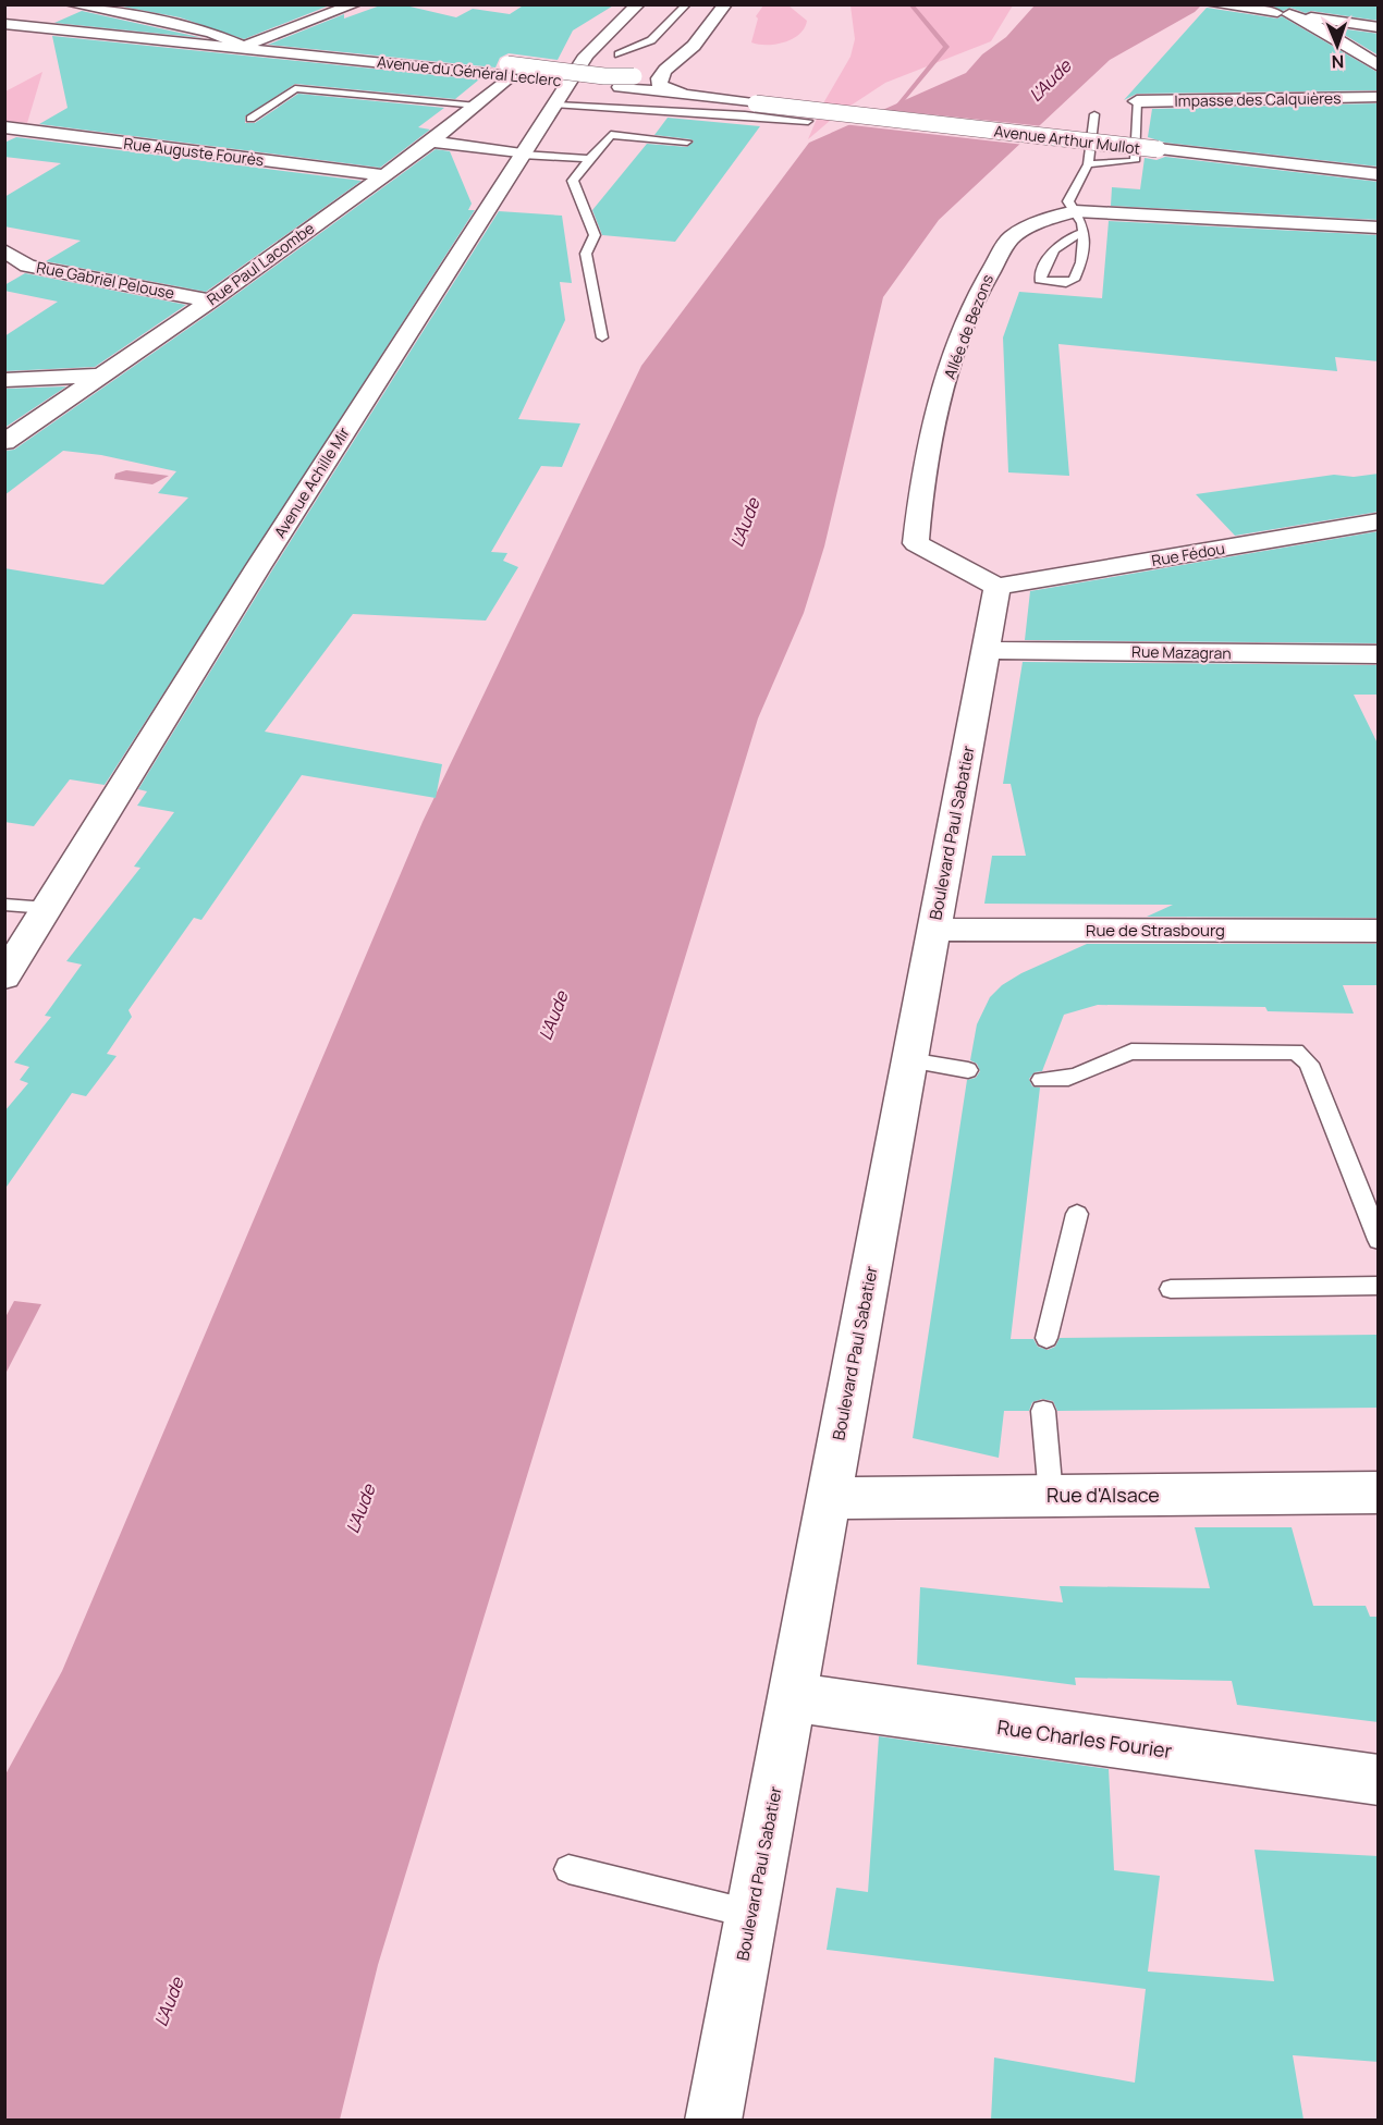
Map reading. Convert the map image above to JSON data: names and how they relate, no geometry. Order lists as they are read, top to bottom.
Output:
{
  "streets": {
    "street": [
      "Avenue du Général Leclerc",
      "Impasse des Calquières",
      "Avenue Arthur Mullot",
      "Rue Auguste Fourès",
      "Rue Paul Lacombe",
      "Rue Gabriel Pelouse",
      "Allée de Bezons",
      "Avenue Achille Mir",
      "Rue Fédou",
      "Rue Mazagran",
      "Boulevard Paul Sabatier",
      "Rue de Strasbourg",
      "Rue d'Alsace",
      "Rue Charles Fourier"
    ]
  },
  "crossings": [
    ["Avenue du Général Leclerc", "Avenue Arthur Mullot"],
    ["Avenue du Général Leclerc", "Rue Paul Lacombe"],
    ["Rue Auguste Fourès", "Rue Paul Lacombe"],
    ["Rue Paul Lacombe", "Rue Gabriel Pelouse"],
    ["Allée de Bezons", "Rue Fédou"],
    ["Allée de Bezons", "Boulevard Paul Sabatier"],
    ["Rue Fédou", "Boulevard Paul Sabatier"],
    ["Rue Mazagran", "Boulevard Paul Sabatier"],
    ["Boulevard Paul Sabatier", "Rue de Strasbourg"],
    ["Boulevard Paul Sabatier", "Rue d'Alsace"],
    ["Boulevard Paul Sabatier", "Rue Charles Fourier"]
  ],
  "water": ["L'Aude"],
  "north": "bottom"
}
